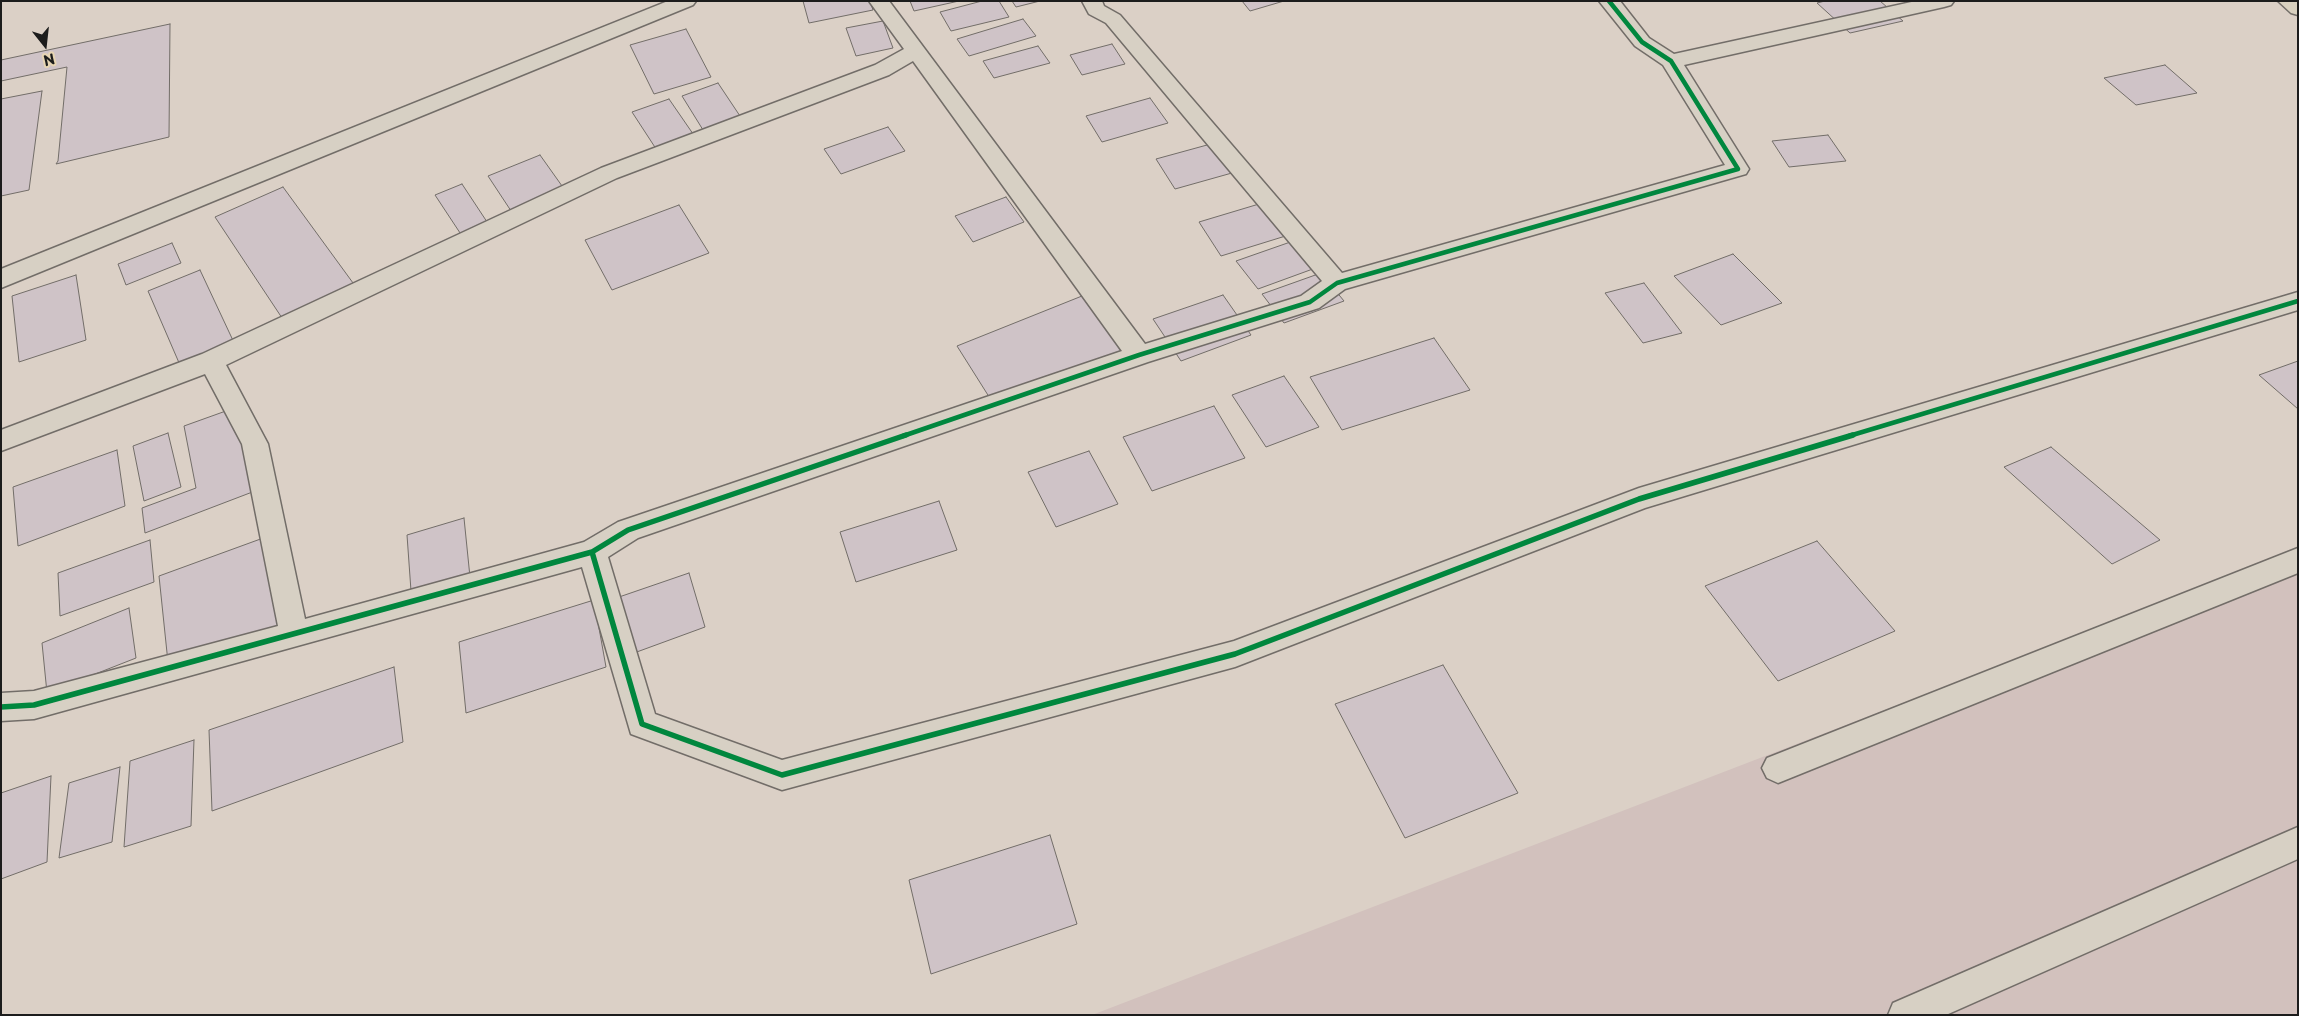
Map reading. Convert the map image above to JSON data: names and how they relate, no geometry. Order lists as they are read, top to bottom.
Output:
{
  "north": "bottom"
}
